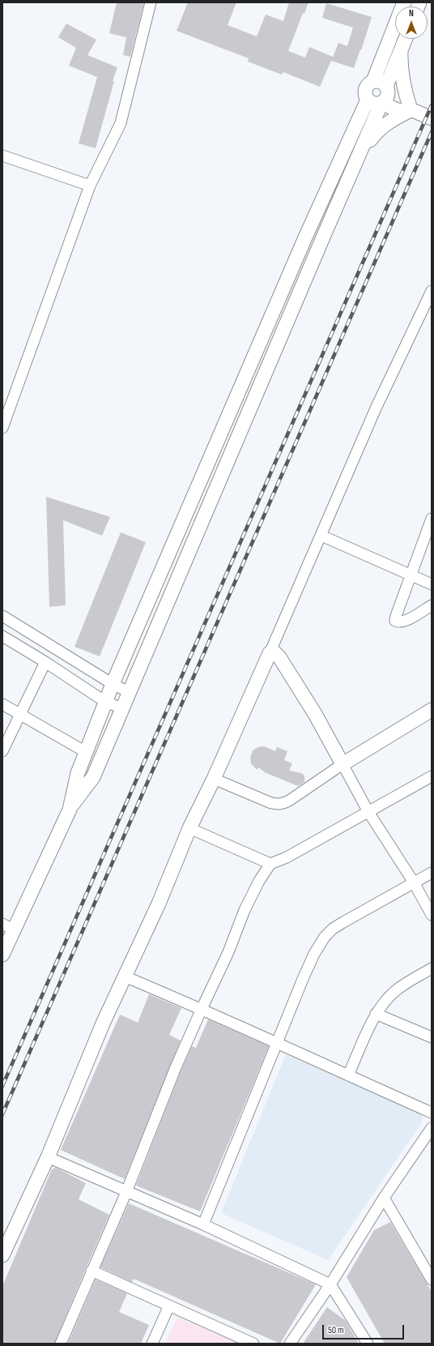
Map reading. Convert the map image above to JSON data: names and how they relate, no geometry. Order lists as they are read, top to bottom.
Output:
{
  "scale_bar": "50 m",
  "north": "top"
}
